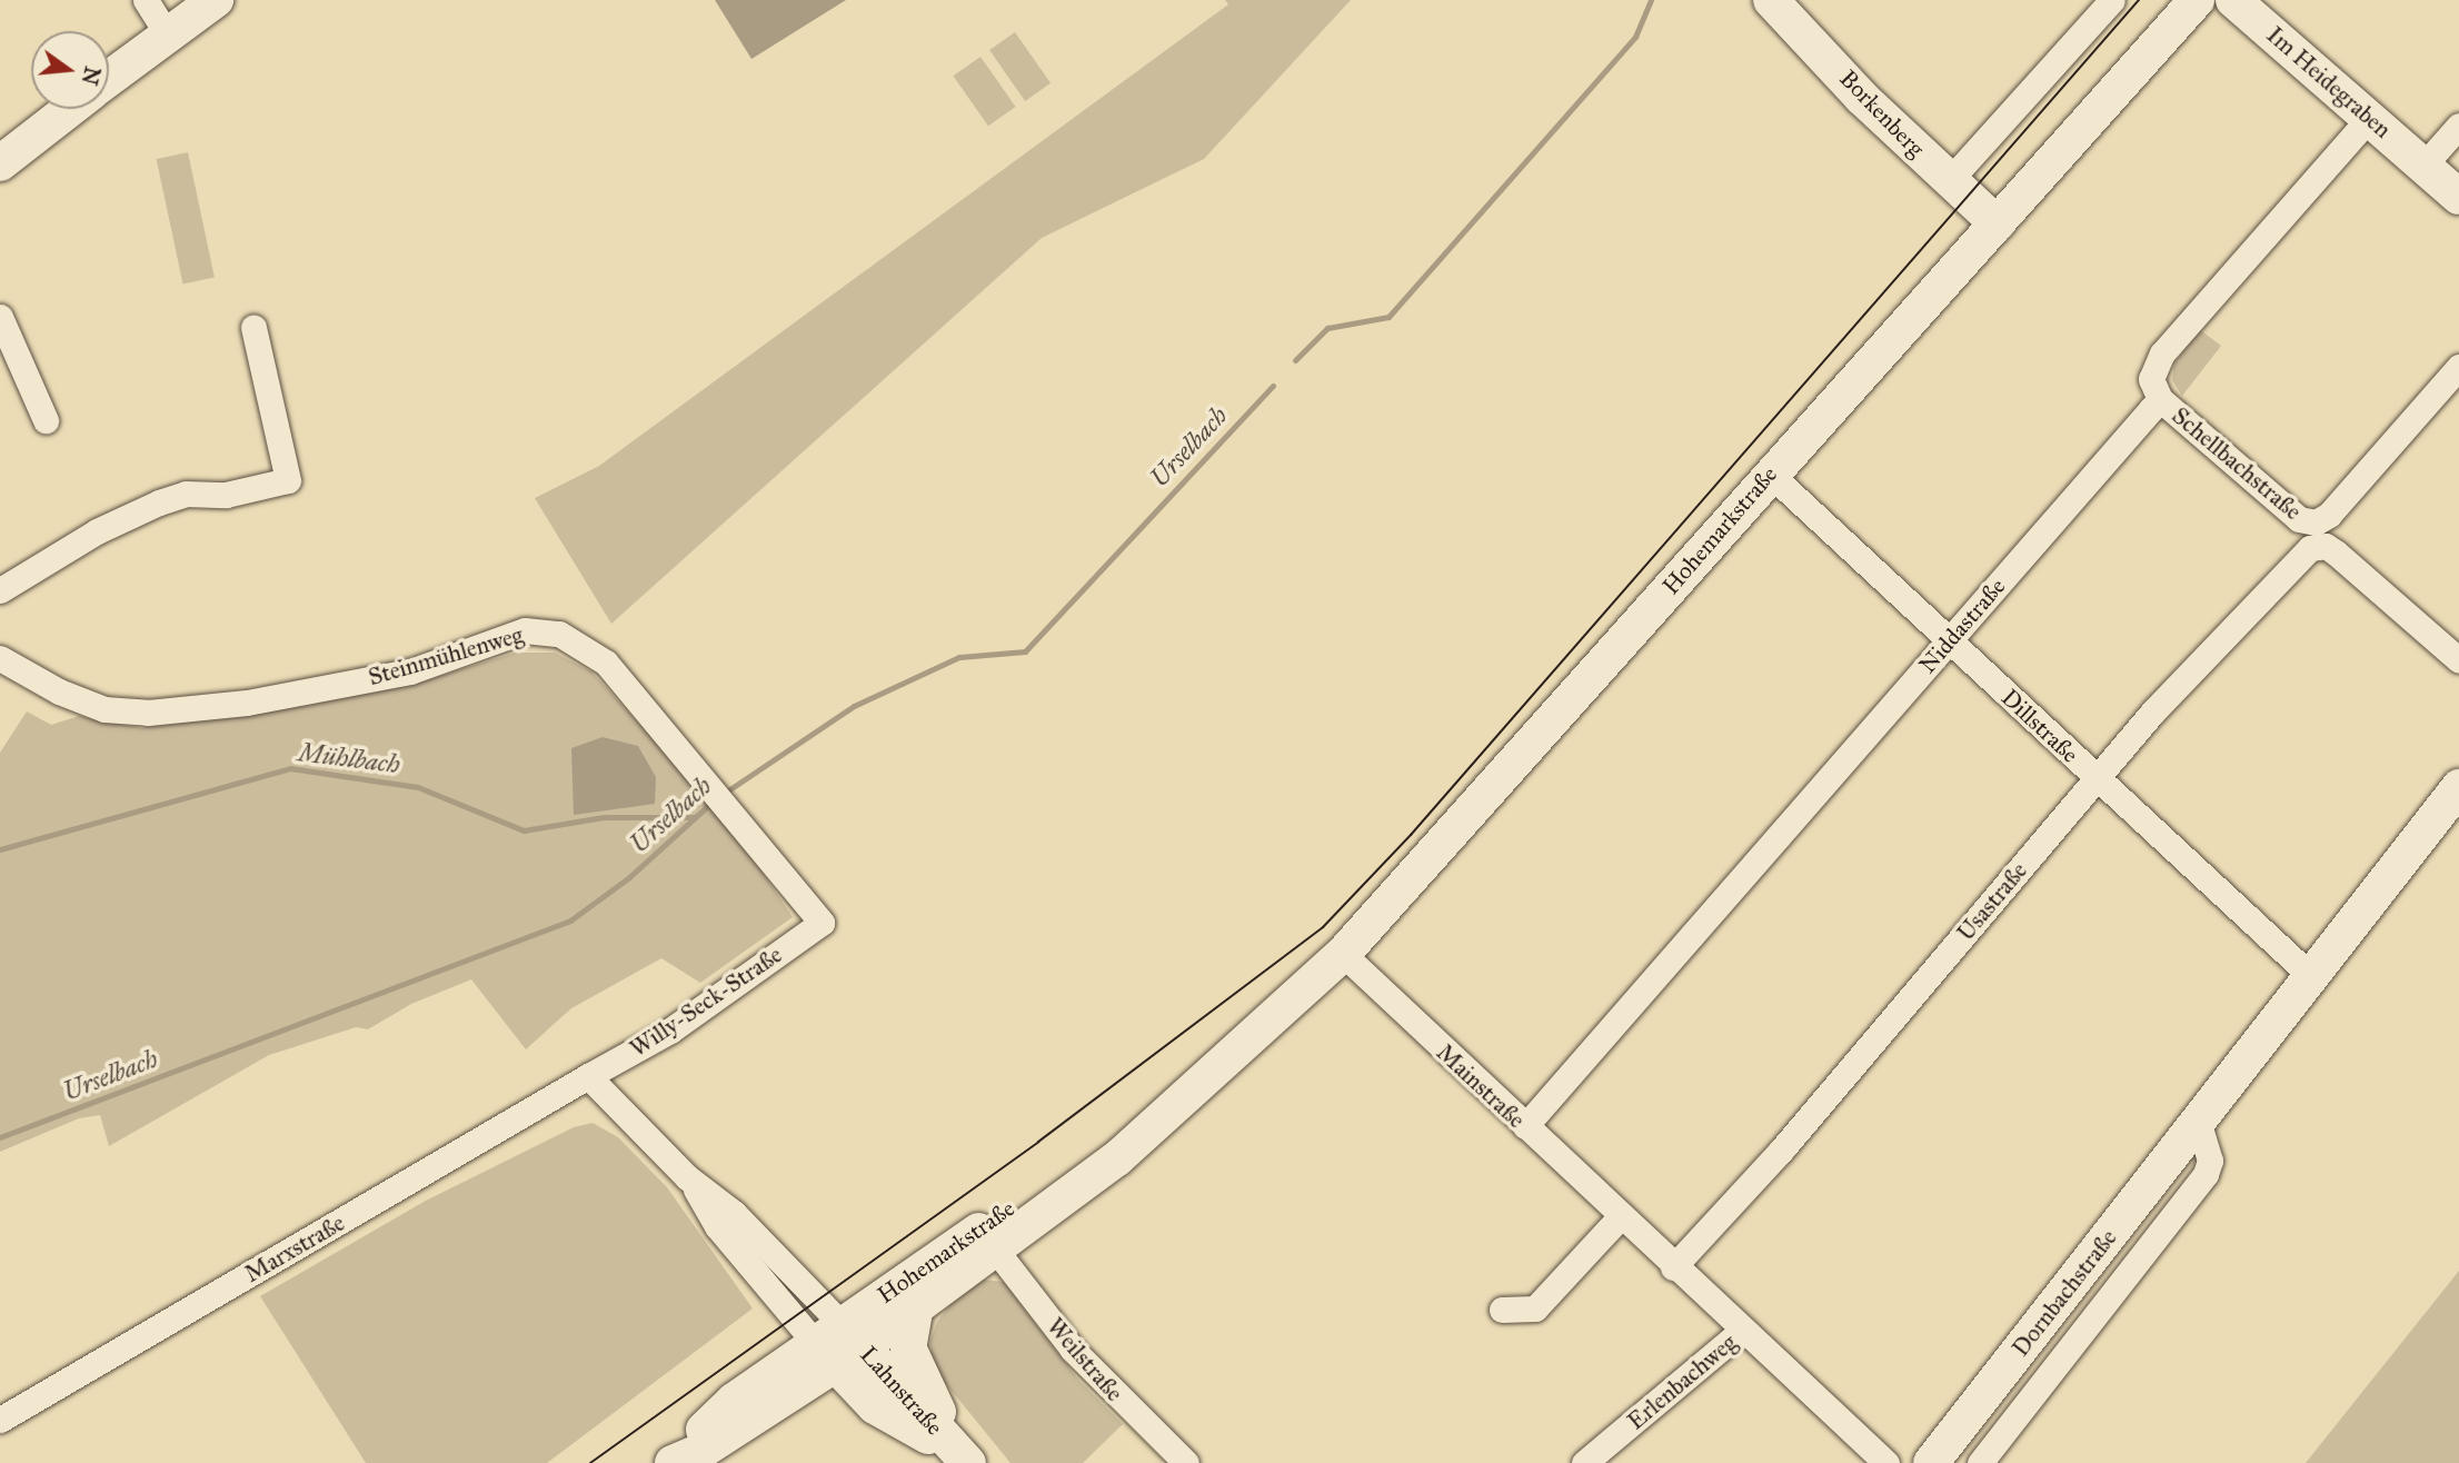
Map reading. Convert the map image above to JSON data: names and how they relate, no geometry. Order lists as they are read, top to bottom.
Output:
{
  "streets": {
    "street": [
      "Im Heidegraben",
      "Borkenberg",
      "Schellbachstraße",
      "Hohemarkstraße",
      "Niddastraße",
      "Steinmühlenweg",
      "Dillstraße",
      "Usastraße",
      "Willy-Seck-Straße",
      "Mainstraße",
      "Marxstraße",
      "Dornbachstraße",
      "Weilstraße",
      "Erlenbachweg",
      "Lahnstraße"
    ]
  },
  "crossings": [
    ["Borkenberg", "Hohemarkstraße"],
    ["Schellbachstraße", "Niddastraße"],
    ["Schellbachstraße", "Usastraße"],
    ["Hohemarkstraße", "Dillstraße"],
    ["Hohemarkstraße", "Mainstraße"],
    ["Hohemarkstraße", "Weilstraße"],
    ["Hohemarkstraße", "Lahnstraße"],
    ["Niddastraße", "Dillstraße"],
    ["Niddastraße", "Mainstraße"],
    ["Steinmühlenweg", "Willy-Seck-Straße"],
    ["Dillstraße", "Usastraße"],
    ["Dillstraße", "Dornbachstraße"],
    ["Usastraße", "Mainstraße"],
    ["Willy-Seck-Straße", "Marxstraße"],
    ["Mainstraße", "Erlenbachweg"]
  ],
  "water": ["Urselbach", "Mühlbach"],
  "north": "right"
}
